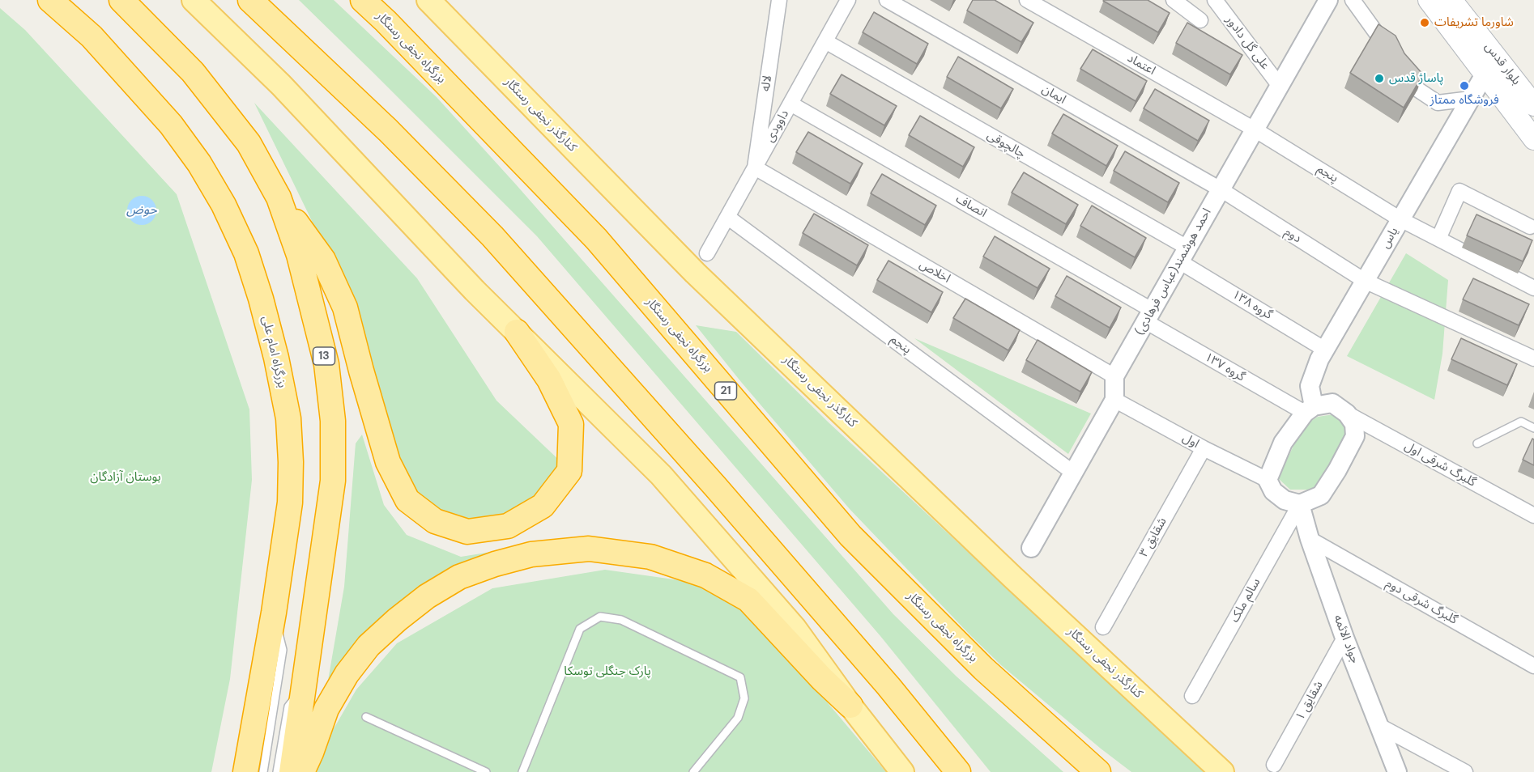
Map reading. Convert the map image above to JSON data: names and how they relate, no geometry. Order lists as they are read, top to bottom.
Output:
{
  "streets": {
    "highway": [
      "بزرگراه نجفی رستگار",
      "بزرگراه امام علی",
      "13",
      "21"
    ],
    "main road": ["بلوار قدس", "کنارگذر نجفی رستگار"],
    "street": [
      "علی گل دادور",
      "اعتماد",
      "لاله",
      "ایمان",
      "داوودی",
      "چالچوقی",
      "پنجم",
      "انصاف",
      "دوم",
      "یاس",
      "اخلاص",
      "احمد هوشمند(عباس فرهادی)",
      "گروه ۱۳۸",
      "گروه ۱۳۷",
      "اول",
      "گلبرگ شرقی اول",
      "شقایق ۳",
      "سالم ملک",
      "گلبرگ شرقی دوم",
      "جواد الائمه",
      "شقایق ۱"
    ]
  },
  "crossings": [
    ["علی گل دادور", "احمد هوشمند(عباس فرهادی)"],
    ["بلوار قدس", "یاس"],
    ["اعتماد", "پنجم"],
    ["اعتماد", "احمد هوشمند(عباس فرهادی)"],
    ["لاله", "داوودی"],
    ["لاله", "اخلاص"],
    ["ایمان", "دوم"],
    ["ایمان", "احمد هوشمند(عباس فرهادی)"],
    ["داوودی", "چالچوقی"],
    ["داوودی", "پنجم"],
    ["داوودی", "انصاف"],
    ["داوودی", "اخلاص"],
    ["چالچوقی", "احمد هوشمند(عباس فرهادی)"],
    ["چالچوقی", "گروه ۱۳۸"],
    ["پنجم", "یاس"],
    ["پنجم", "احمد هوشمند(عباس فرهادی)"],
    ["انصاف", "احمد هوشمند(عباس فرهادی)"],
    ["انصاف", "گروه ۱۳۷"],
    ["دوم", "یاس"],
    ["دوم", "احمد هوشمند(عباس فرهادی)"],
    ["یاس", "گروه ۱۳۸"],
    ["یاس", "گروه ۱۳۷"],
    ["اخلاص", "احمد هوشمند(عباس فرهادی)"],
    ["احمد هوشمند(عباس فرهادی)", "گروه ۱۳۸"],
    ["احمد هوشمند(عباس فرهادی)", "گروه ۱۳۷"],
    ["احمد هوشمند(عباس فرهادی)", "اول"],
    ["اول", "شقایق ۳"],
    ["سالم ملک", "جواد الائمه"],
    ["گلبرگ شرقی دوم", "جواد الائمه"],
    ["جواد الائمه", "شقایق ۱"]
  ],
  "water": ["حوض"],
  "parks": ["بوستان آزادگان", "پارک جنگلی توسکا"],
  "places": ["شاورما تشریفات", "پاساژ قدس", "فروشگاه ممتاز"]
}
